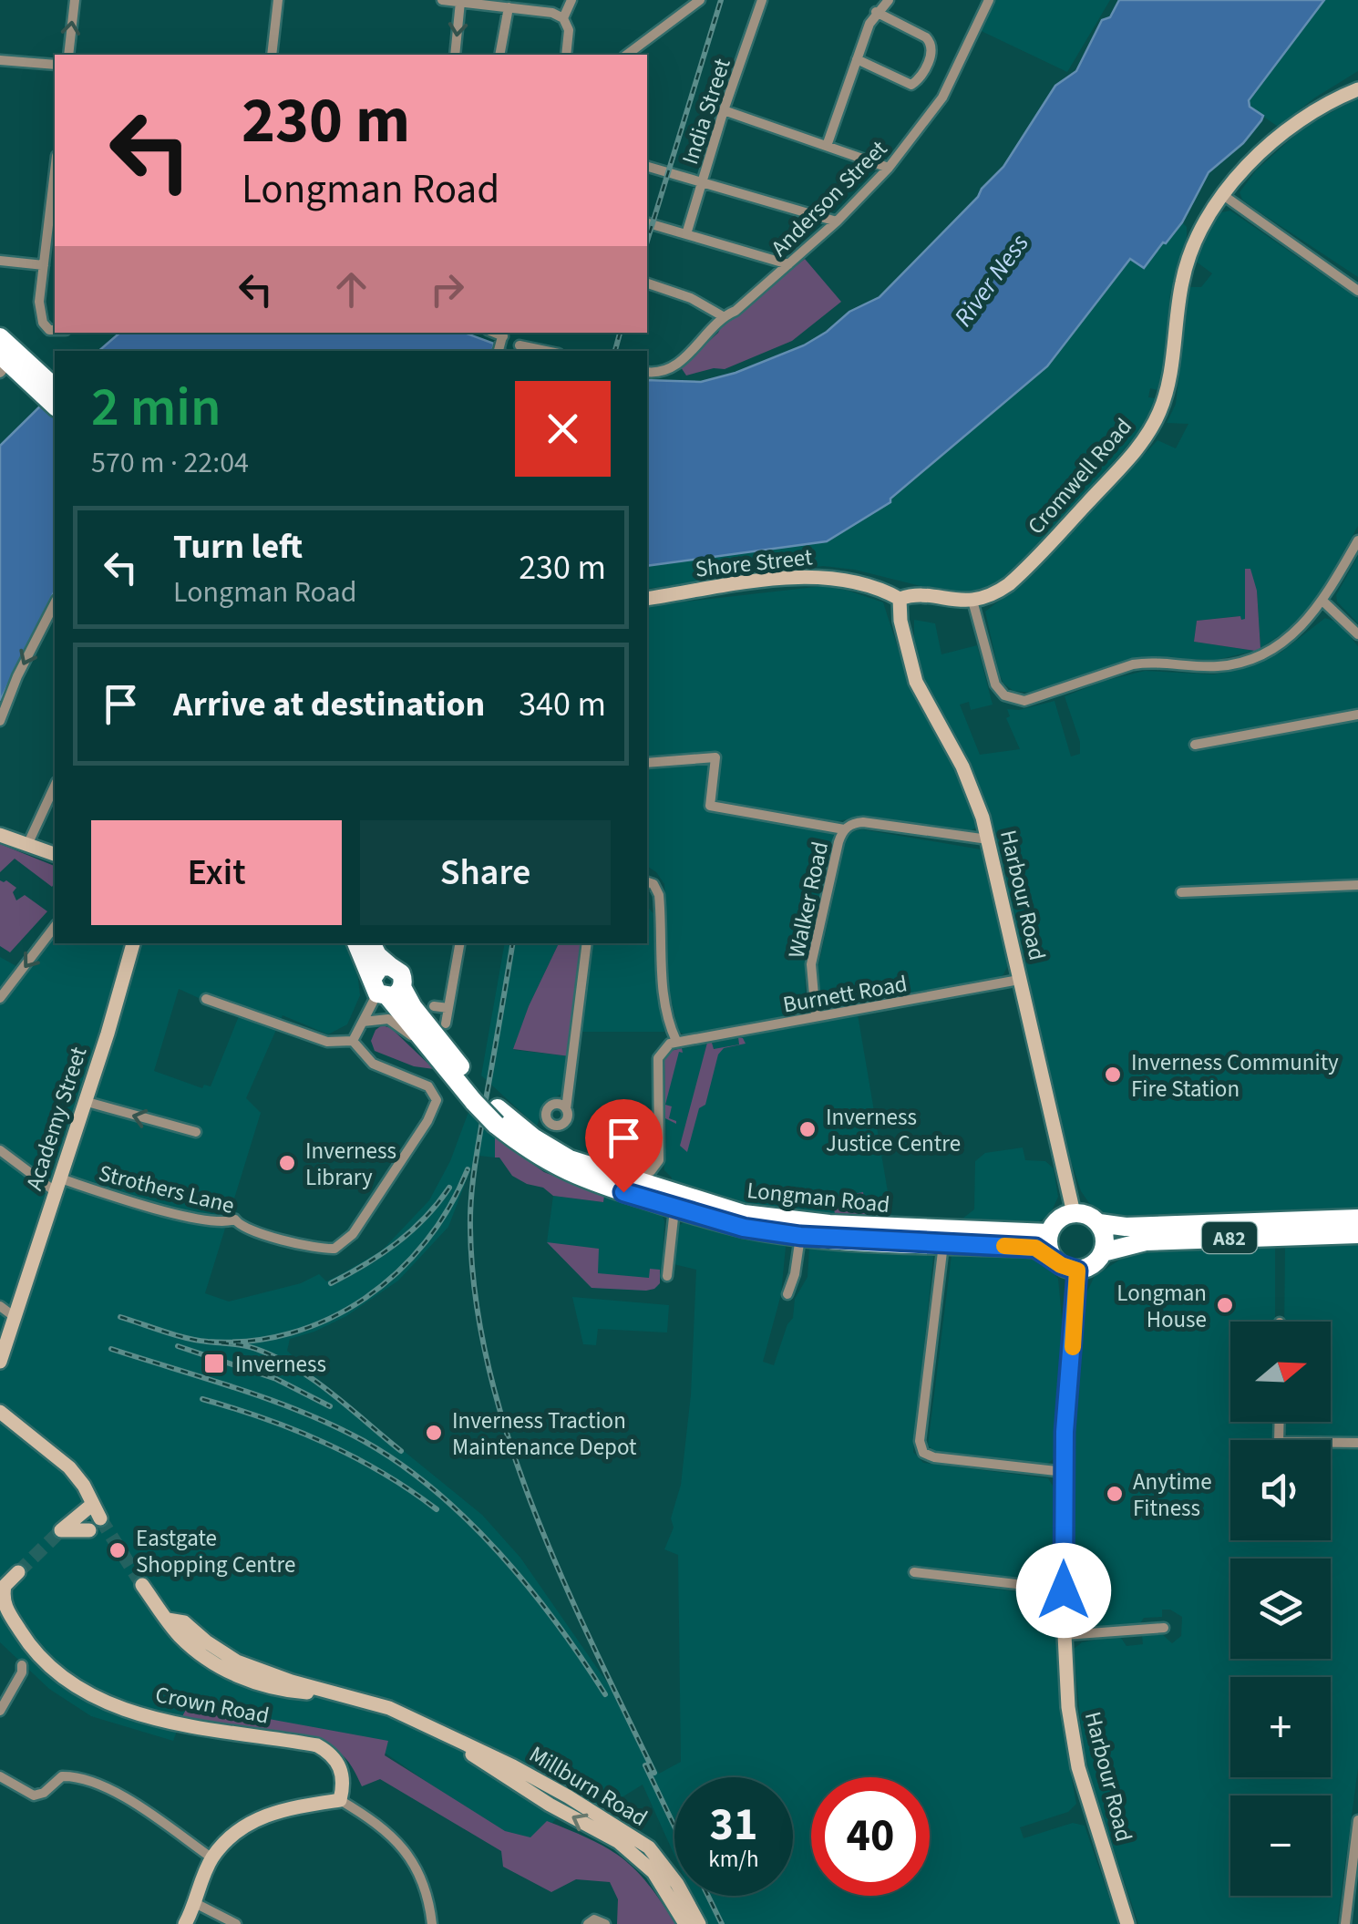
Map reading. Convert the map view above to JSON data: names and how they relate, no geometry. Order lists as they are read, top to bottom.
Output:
{
  "streets": {
    "highway": ["Longman Road", "A82"],
    "street": [
      "India Street",
      "Anderson Street",
      "Cromwell Road",
      "Shore Street",
      "Harbour Road",
      "Walker Road",
      "Burnett Road",
      "Academy Street",
      "Strothers Lane",
      "Crown Road",
      "Millburn Road"
    ]
  },
  "crossings": [
    ["Cromwell Road", "Shore Street"],
    ["Shore Street", "Harbour Road"],
    ["Harbour Road", "Walker Road"],
    ["Harbour Road", "Burnett Road"],
    ["Harbour Road", "Longman Road"],
    ["Harbour Road", "A82"],
    ["Walker Road", "Burnett Road"],
    ["Academy Street", "Strothers Lane"],
    ["Longman Road", "A82"]
  ],
  "water": ["River Ness"],
  "places": {
    "other": [
      "Inverness Community Fire Station",
      "Inverness Justice Centre",
      "Inverness Library",
      "Longman House",
      "Inverness Traction Maintenance Depot",
      "Anytime Fitness",
      "Eastgate Shopping Centre"
    ],
    "transit": ["Inverness"]
  },
  "north": "right",
  "page": {
    "turn": ["230 m", "Longman Road"],
    "heading": ["2 min", "570 m · 22:04"],
    "list": [
      {
        "name": "Turn left",
        "note": "Longman Road",
        "value": "230 m"
      },
      {
        "name": "Arrive at destination",
        "value": "340 m"
      }
    ],
    "buttons": ["Exit", "Share"],
    "map_buttons": ["+", "−"],
    "speed": "31 km/h",
    "limit": "40"
  }
}
